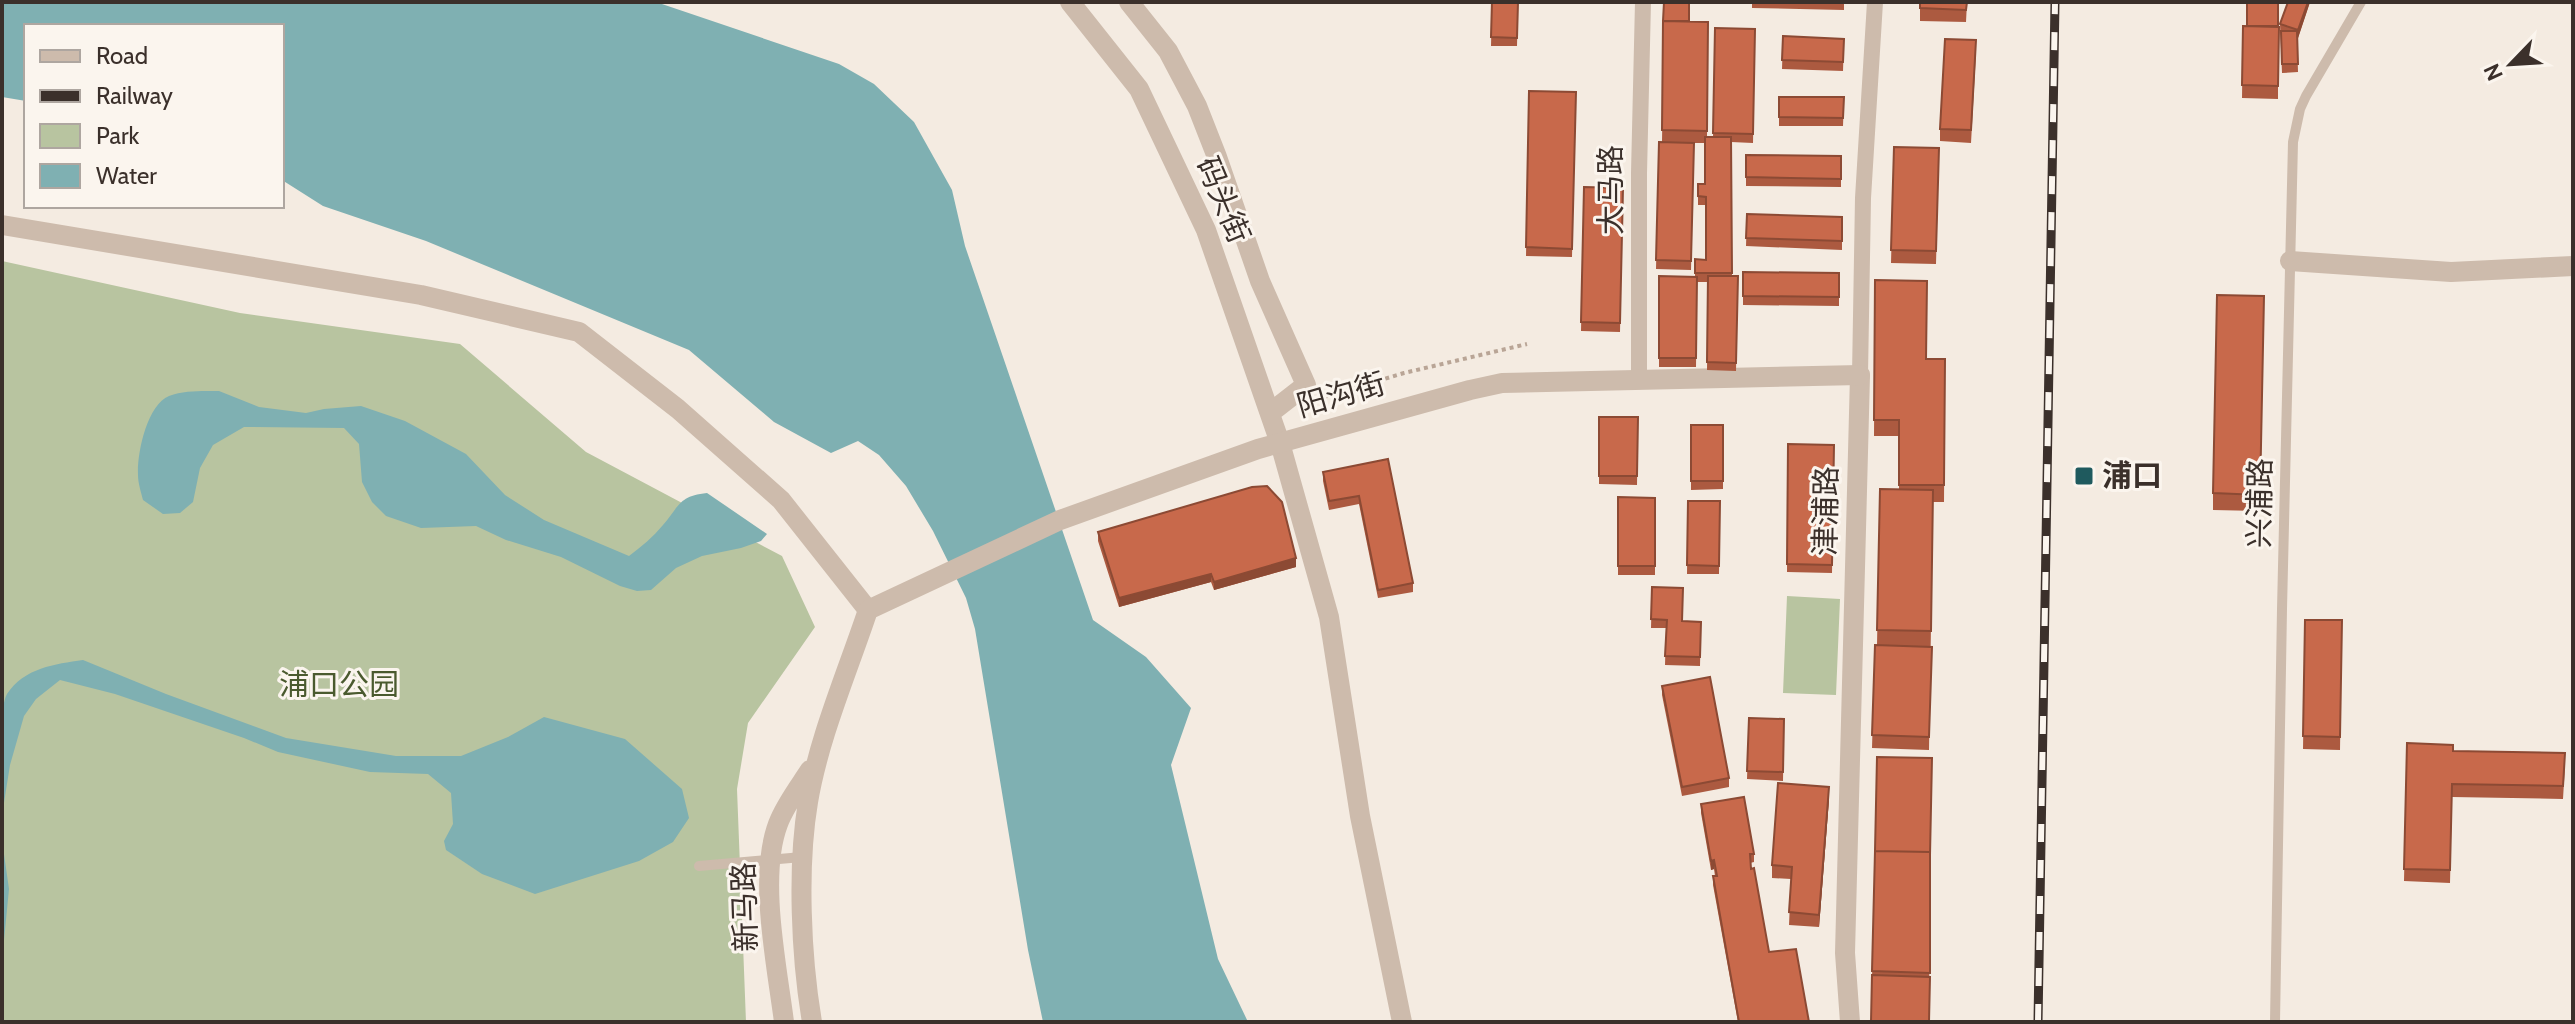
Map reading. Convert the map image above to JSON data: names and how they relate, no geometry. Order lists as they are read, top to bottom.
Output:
{
  "streets": {
    "street": [
      "大马路",
      "码头街",
      "阳沟街",
      "津浦路",
      "新马路"
    ],
    "lane": ["兴浦路"]
  },
  "crossings": [
    ["大马路", "阳沟街"],
    ["码头街", "阳沟街"],
    ["阳沟街", "津浦路"],
    ["阳沟街", "新马路"]
  ],
  "parks": ["浦口公园"],
  "places": {
    "transit": ["浦口"]
  },
  "legend": [
    "Road",
    "Railway",
    "Park",
    "Water"
  ],
  "north": "bottom left"
}
